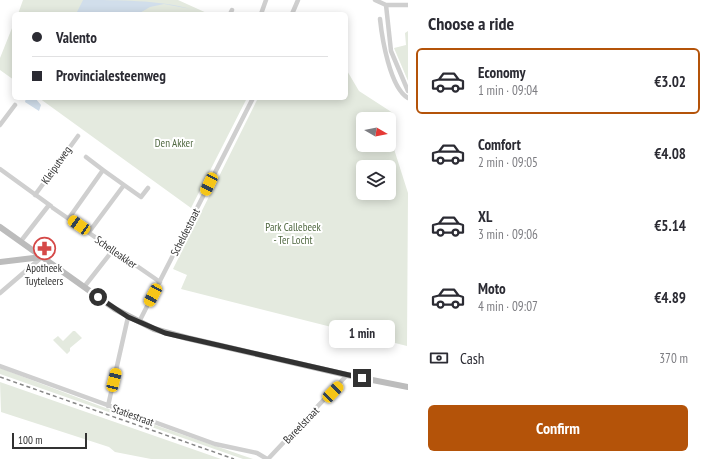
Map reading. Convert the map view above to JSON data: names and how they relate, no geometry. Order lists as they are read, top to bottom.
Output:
{
  "streets": {
    "street": [
      "Kleiputweg",
      "Scheldestraat",
      "Schelleakker",
      "Statiestraat",
      "Bareelstraat"
    ]
  },
  "crossings": [
    ["Kleiputweg", "Schelleakker"],
    ["Scheldestraat", "Schelleakker"],
    ["Statiestraat", "Bareelstraat"]
  ],
  "parks": ["Den Akker", "Park Callebeek - Ter Locht"],
  "places": {
    "pharmacy": ["Apotheek Tuyteleers"]
  },
  "scale_bar": "100 m",
  "north": "right",
  "page": {
    "heading": "Choose a ride",
    "banner": ["Valento", "Provincialesteenweg"],
    "list": [
      {
        "name": "Economy",
        "note": "1 min · 09:04",
        "value": "€3.02"
      },
      {
        "name": "Comfort",
        "note": "2 min · 09:05",
        "value": "€4.08"
      },
      {
        "name": "XL",
        "note": "3 min · 09:06",
        "value": "€5.14"
      },
      {
        "name": "Moto",
        "note": "4 min · 09:07",
        "value": "€4.89"
      }
    ],
    "bubble": "1 min",
    "pay": ["Cash", "370 m"],
    "buttons": "Confirm",
    "scale": "100 m"
  }
}
